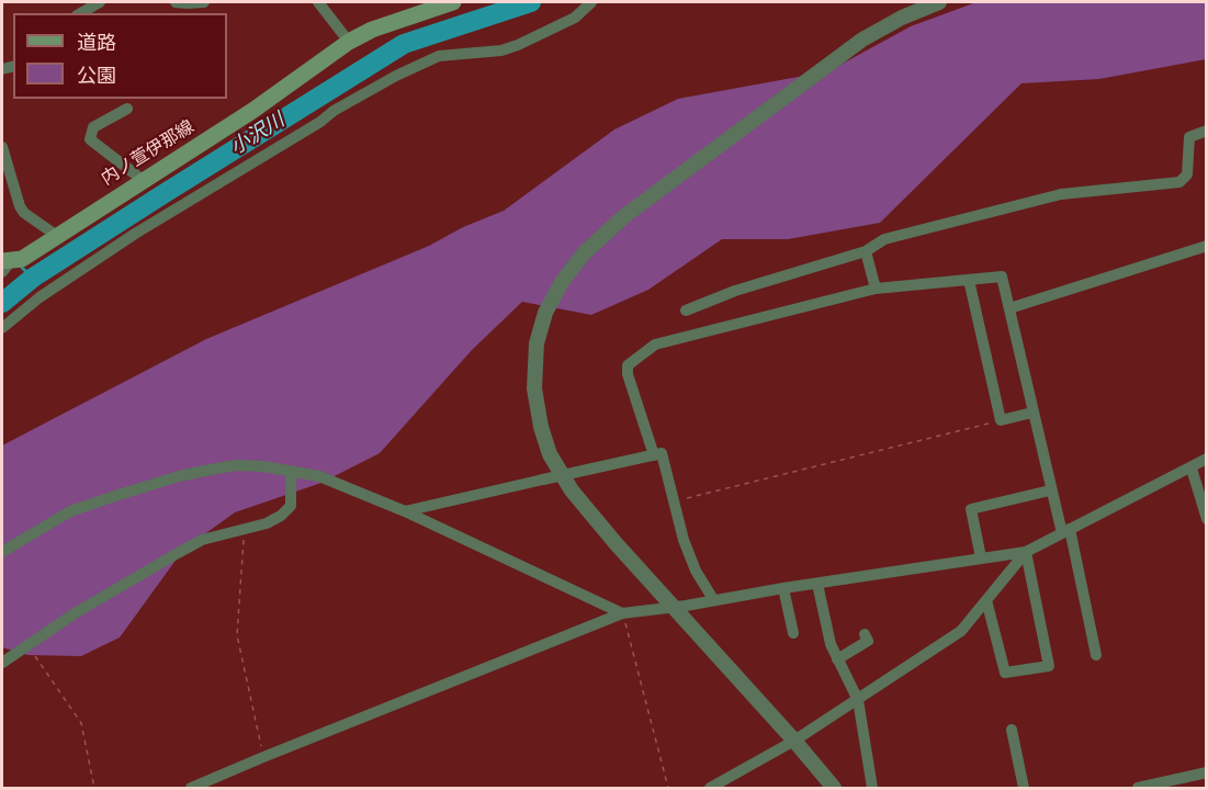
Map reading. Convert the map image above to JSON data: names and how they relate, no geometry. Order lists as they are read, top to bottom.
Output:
{
  "streets": {
    "main road": ["内ノ萱伊那線"]
  },
  "water": ["小沢川"],
  "legend": ["道路", "公園"]
}
